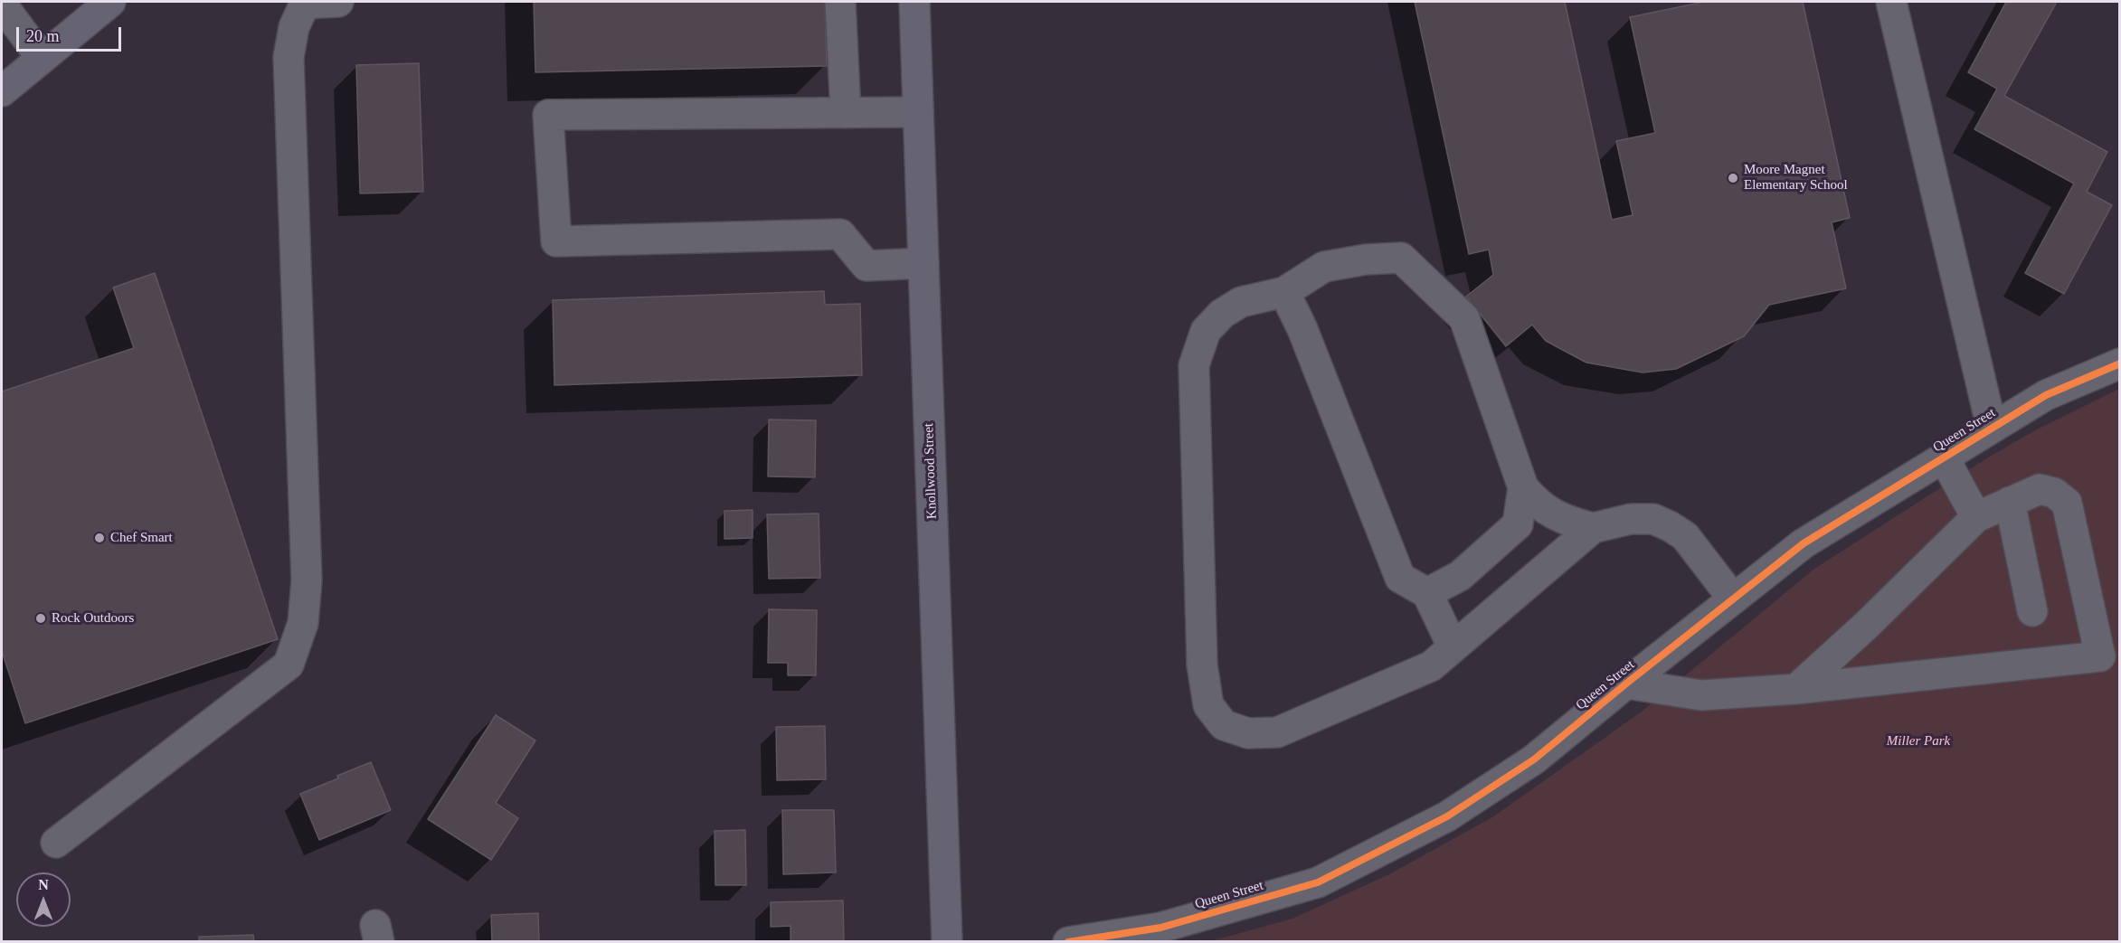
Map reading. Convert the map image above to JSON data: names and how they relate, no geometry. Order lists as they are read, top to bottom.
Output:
{
  "streets": {
    "main road": ["Knollwood Street"],
    "street": ["Queen Street"]
  },
  "parks": ["Miller Park"],
  "places": ["Moore Magnet Elementary School", "Chef Smart", "Rock Outdoors"],
  "scale_bar": "20 m",
  "north": "top"
}
